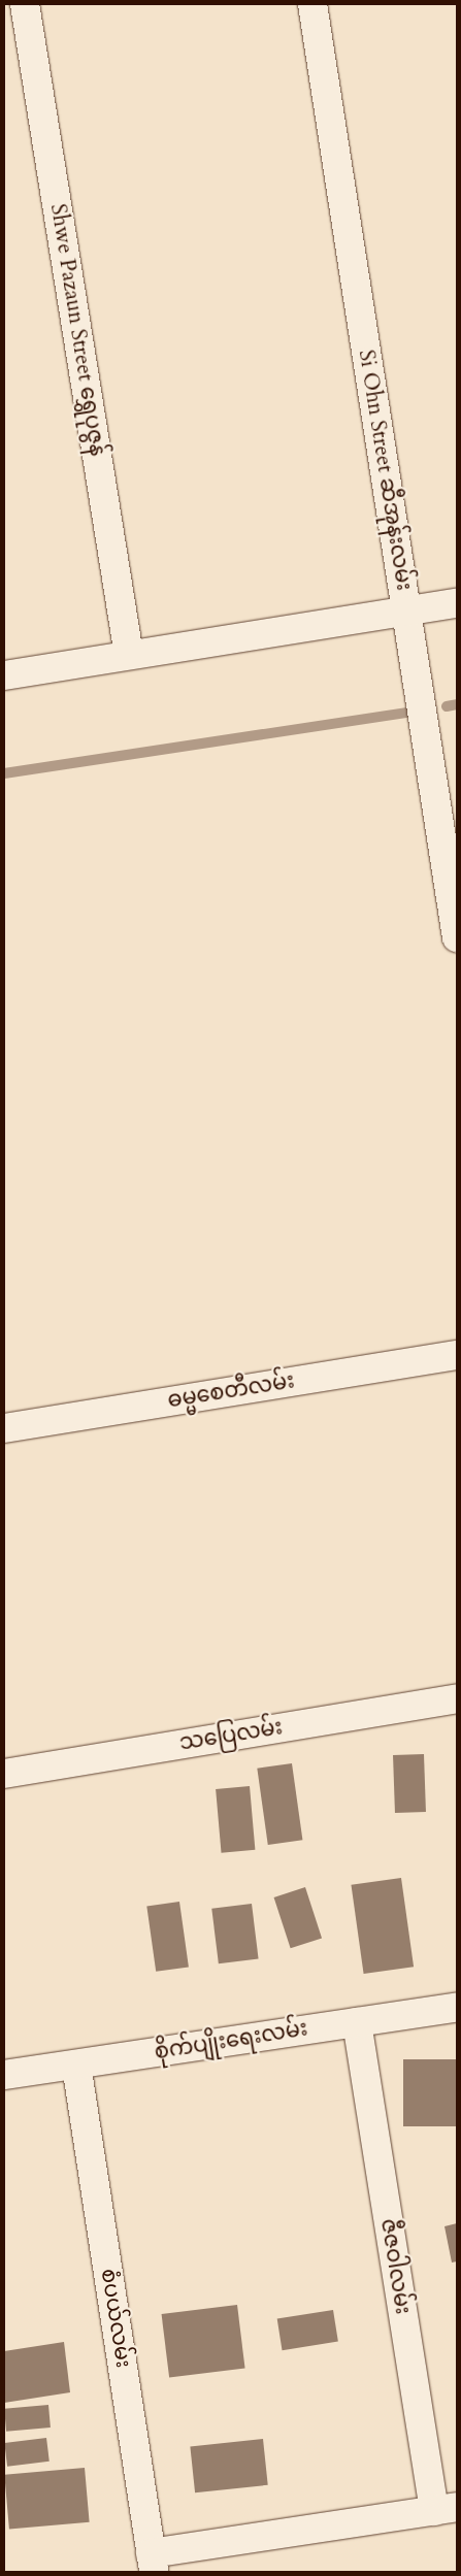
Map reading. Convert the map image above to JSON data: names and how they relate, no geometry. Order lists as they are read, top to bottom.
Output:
{
  "streets": {
    "street": [
      "Shwe Pazaun Street ရွှေပုဇွန်",
      "Si Ohn Street ဆီအုန်းလမ်း",
      "ဓမ္မစေတီလမ်း",
      "သပြေလမ်း",
      "စိုက်ပျိုးရေးလမ်း",
      "ဇီဇဝါလမ်း",
      "စံပယ်လမ်း"
    ]
  },
  "crossings": [
    ["စိုက်ပျိုးရေးလမ်း", "ဇီဇဝါလမ်း"],
    ["စိုက်ပျိုးရေးလမ်း", "စံပယ်လမ်း"]
  ]
}
